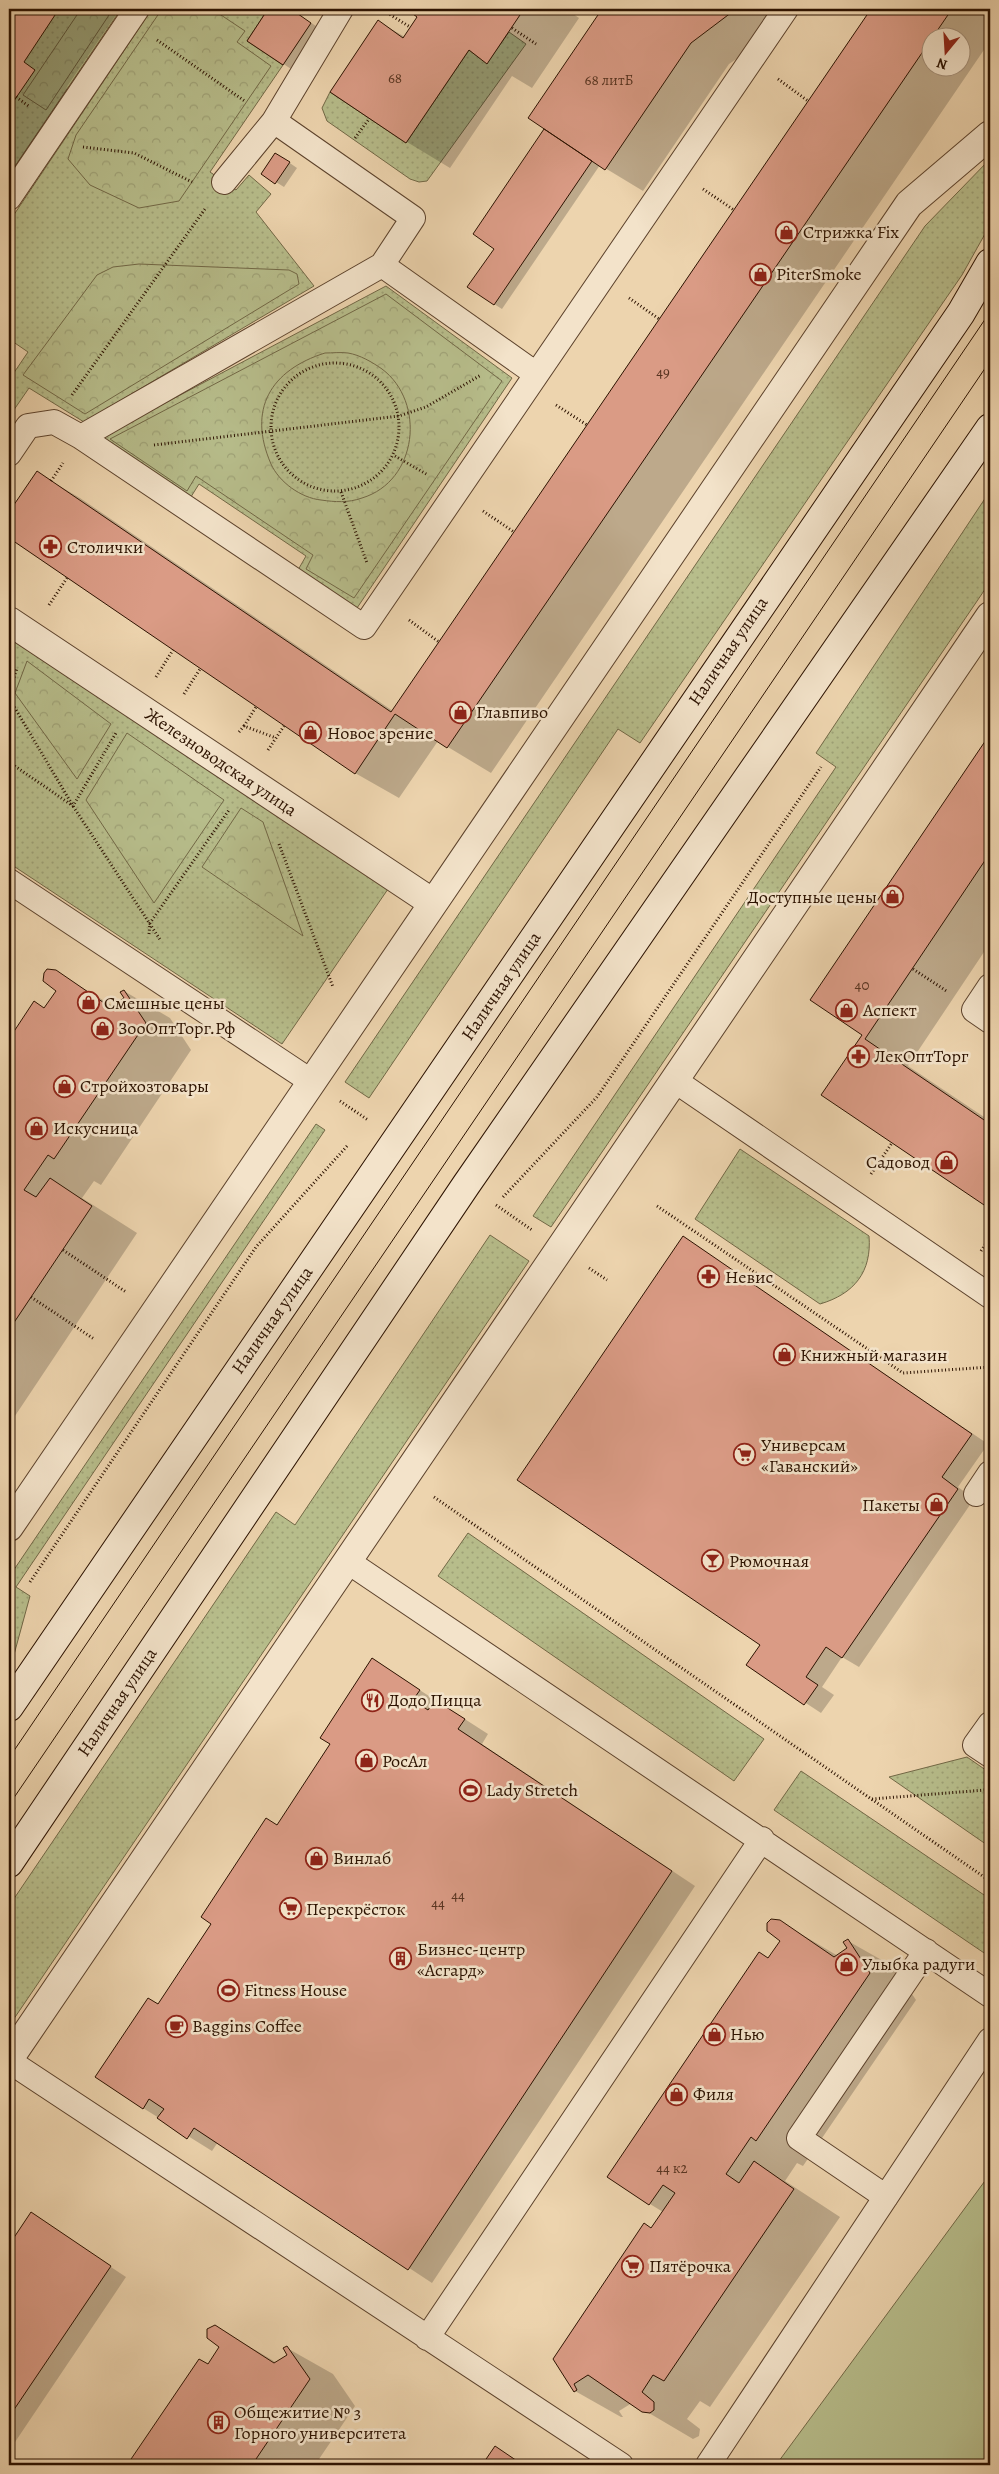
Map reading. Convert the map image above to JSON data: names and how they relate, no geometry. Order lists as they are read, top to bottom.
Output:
{
  "streets": {
    "street": ["Наличная улица", "Железноводская улица"]
  },
  "places": {
    "shop": [
      "Стрижка Fix",
      "PiterSmoke",
      "Главпиво",
      "Новое зрение",
      "Доступные цены",
      "Смешные цены",
      "Аспект",
      "ЗооОптТорг.Рф",
      "Стройхозтовары",
      "Искусница",
      "Садовод",
      "Книжный магазин",
      "Пакеты",
      "РосАл",
      "Винлаб",
      "Улыбка радуги",
      "Нью",
      "Филя"
    ],
    "pharmacy": ["Столички", "ЛекОптТорг", "Невис"],
    "supermarket": ["Универсам «Гаванский»", "Перекрёсток", "Пятёрочка"],
    "bar": ["Рюмочная"],
    "restaurant": ["Додо Пицца"],
    "sports": ["Lady Stretch", "Fitness House"],
    "building": ["Бизнес-центр «Асгард»", "Общежитие № 3 Горного университета"],
    "cafe": ["Baggins Coffee"]
  },
  "house_numbers": [
    "68",
    "68 литБ",
    "49",
    "40",
    "44",
    "44",
    "44 к2"
  ],
  "north": "bottom"
}
